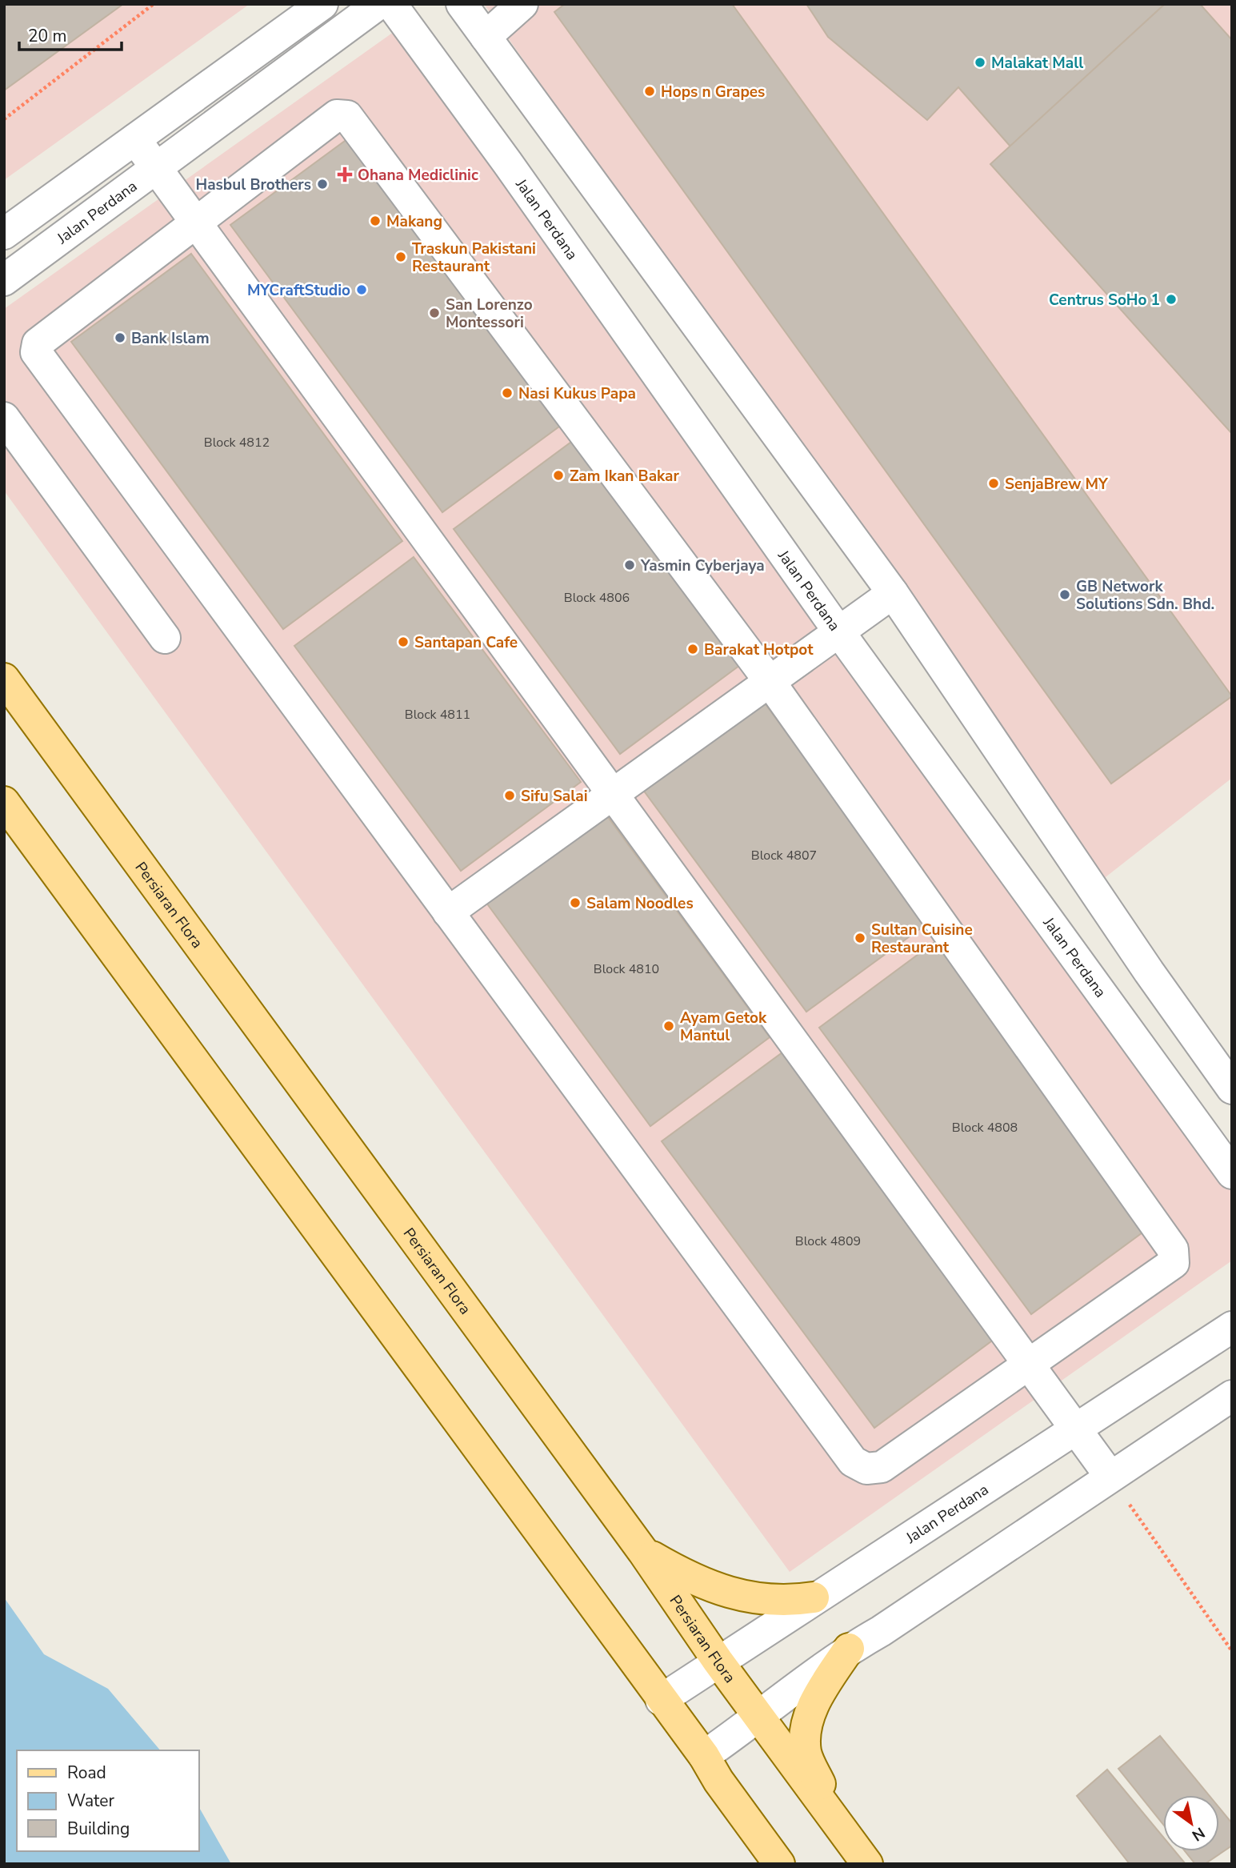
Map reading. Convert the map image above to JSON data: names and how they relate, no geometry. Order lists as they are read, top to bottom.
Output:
{
  "streets": {
    "main road": ["Persiaran Flora"],
    "street": ["Jalan Perdana"]
  },
  "crossings": [
    ["Jalan Perdana", "Persiaran Flora"]
  ],
  "places": {
    "other": [
      "Malakat Mall",
      "Hops n Grapes",
      "Hasbul Brothers",
      "Makang",
      "Traskun Pakistani Restaurant",
      "MYCraftStudio",
      "Centrus SoHo 1",
      "San Lorenzo Montessori",
      "Bank Islam",
      "Nasi Kukus Papa",
      "Zam Ikan Bakar",
      "SenjaBrew MY",
      "Yasmin Cyberjaya",
      "GB Network Solutions Sdn. Bhd.",
      "Santapan Cafe",
      "Barakat Hotpot",
      "Sifu Salai",
      "Salam Noodles",
      "Sultan Cuisine Restaurant",
      "Ayam Getok Mantul"
    ],
    "health": ["Ohana Mediclinic"]
  },
  "house_numbers": [
    "Block 4812",
    "Block 4806",
    "Block 4811",
    "Block 4807",
    "Block 4810",
    "Block 4808",
    "Block 4809"
  ],
  "legend": ["Road", "Water", "Building"],
  "scale_bar": "20 m",
  "north": "bottom right"
}
